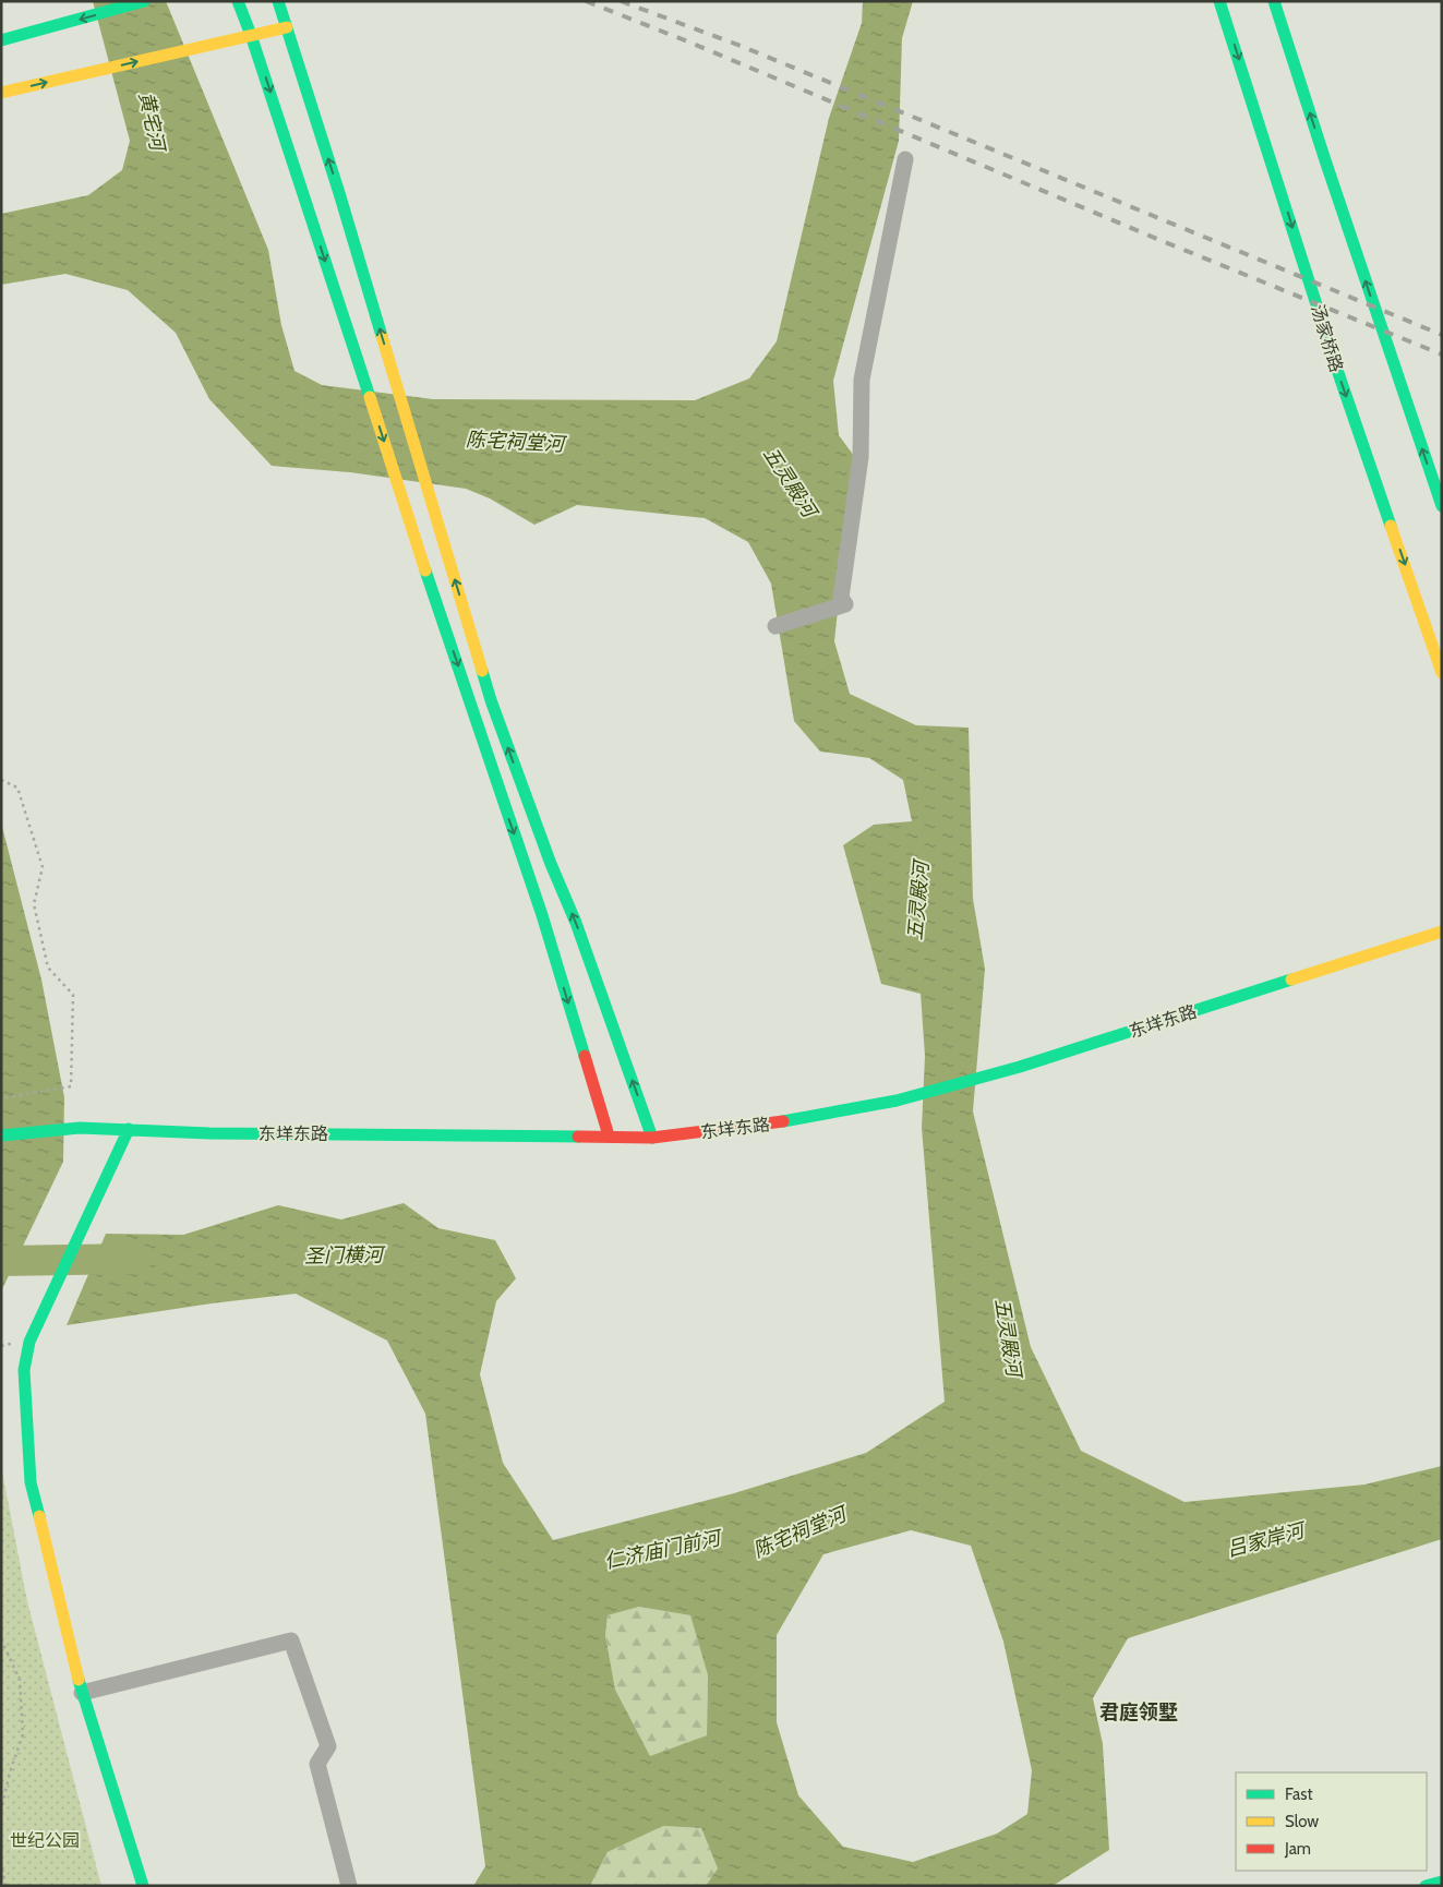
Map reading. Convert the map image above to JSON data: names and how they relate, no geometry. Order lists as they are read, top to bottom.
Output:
{
  "streets": {
    "main road": ["汤家桥路", "东垟东路"]
  },
  "districts": ["君庭领墅"],
  "water": [
    "黄宅河",
    "陈宅祠堂河",
    "五灵殿河",
    "圣门横河",
    "吕家岸河",
    "仁济庙门前河"
  ],
  "parks": ["世纪公园"],
  "legend": ["Fast", "Slow", "Jam"]
}
